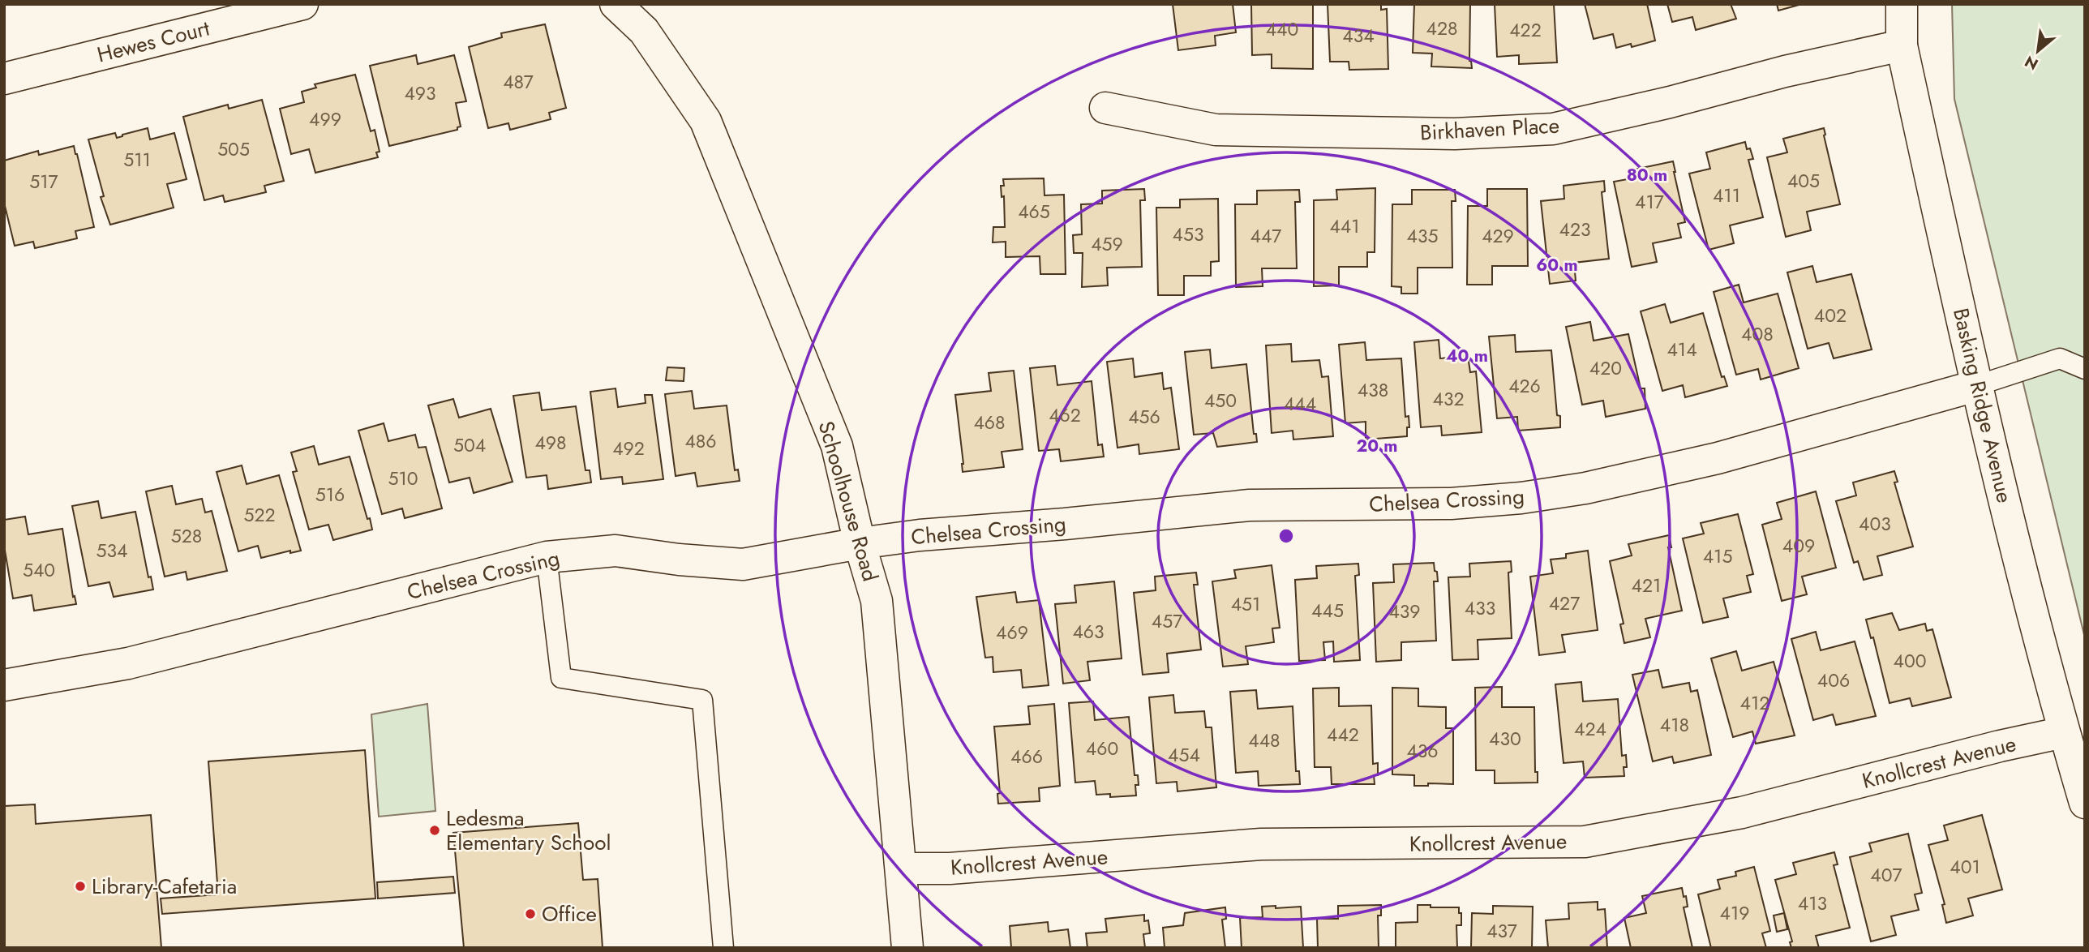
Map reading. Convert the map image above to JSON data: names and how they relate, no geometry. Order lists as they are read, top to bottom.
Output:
{
  "streets": {
    "street": [
      "Hewes Court",
      "Birkhaven Place",
      "Basking Ridge Avenue",
      "Chelsea Crossing",
      "Schoolhouse Road",
      "Knollcrest Avenue"
    ]
  },
  "crossings": [
    ["Birkhaven Place", "Basking Ridge Avenue"],
    ["Basking Ridge Avenue", "Chelsea Crossing"],
    ["Basking Ridge Avenue", "Knollcrest Avenue"],
    ["Chelsea Crossing", "Schoolhouse Road"],
    ["Schoolhouse Road", "Knollcrest Avenue"]
  ],
  "places": ["Ledesma Elementary School", "Library-Cafetaria", "Office"],
  "house_numbers": [
    "428",
    "440",
    "422",
    "434",
    "487",
    "493",
    "499",
    "505",
    "511",
    "405",
    "517",
    "411",
    "417",
    "465",
    "441",
    "423",
    "453",
    "447",
    "435",
    "429",
    "459",
    "402",
    "408",
    "414",
    "420",
    "426",
    "438",
    "432",
    "450",
    "444",
    "462",
    "456",
    "468",
    "486",
    "498",
    "504",
    "492",
    "510",
    "516",
    "522",
    "403",
    "528",
    "409",
    "534",
    "415",
    "540",
    "421",
    "427",
    "451",
    "433",
    "445",
    "439",
    "457",
    "463",
    "469",
    "400",
    "406",
    "412",
    "418",
    "424",
    "442",
    "430",
    "448",
    "460",
    "436",
    "454",
    "466",
    "401",
    "407",
    "413",
    "419",
    "437"
  ],
  "north": "bottom left",
  "rings": [
    "80 m",
    "60 m",
    "40 m",
    "20 m"
  ]
}
